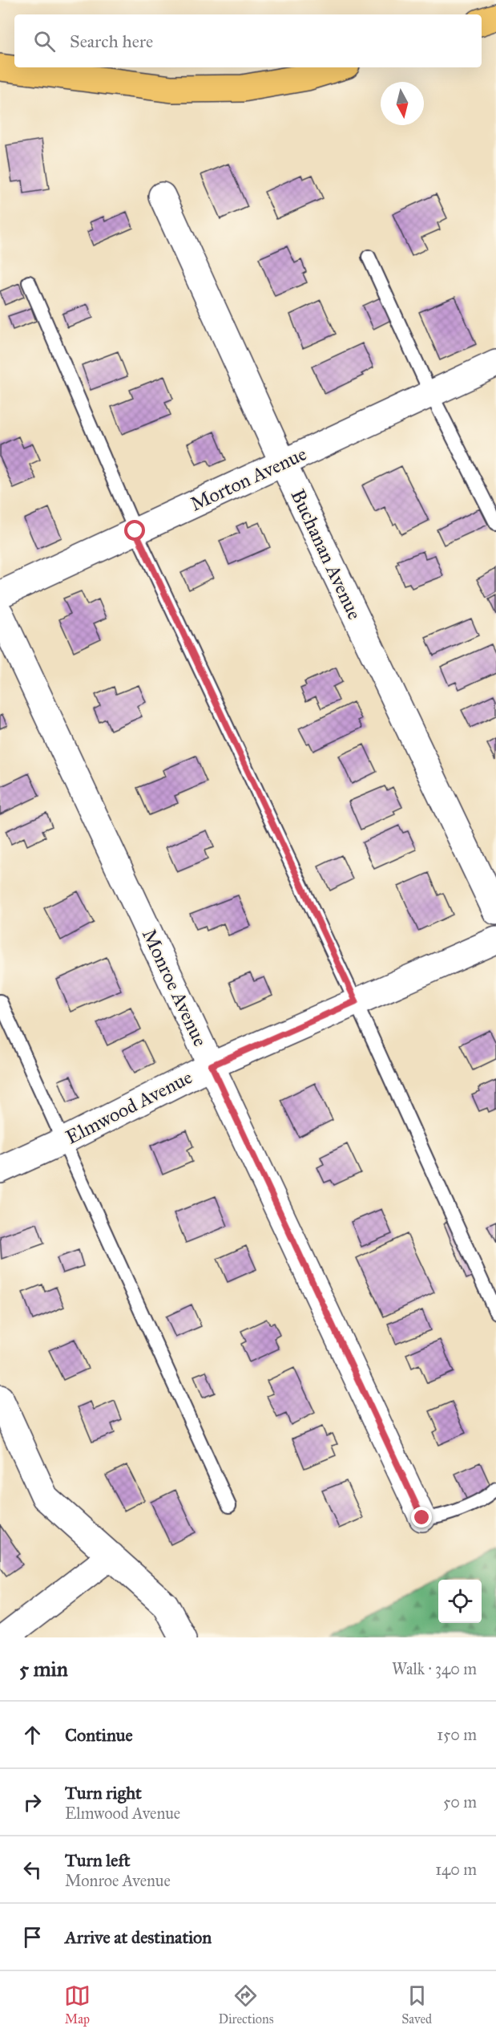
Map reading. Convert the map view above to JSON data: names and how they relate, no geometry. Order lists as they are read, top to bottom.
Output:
{
  "streets": {
    "street": [
      "Morton Avenue",
      "Buchanan Avenue",
      "Monroe Avenue",
      "Elmwood Avenue"
    ]
  },
  "crossings": [
    ["Morton Avenue", "Buchanan Avenue"],
    ["Monroe Avenue", "Elmwood Avenue"]
  ],
  "north": "bottom",
  "page": {
    "search": "Search here",
    "heading": ["5 min", "Walk · 340 m"],
    "list": [
      ["Continue", "150 m"],
      ["Turn right", "Elmwood Avenue", "50 m"],
      ["Turn left", "Monroe Avenue", "140 m"],
      "Arrive at destination"
    ],
    "nav": ["Map", "Directions", "Saved"]
  }
}
